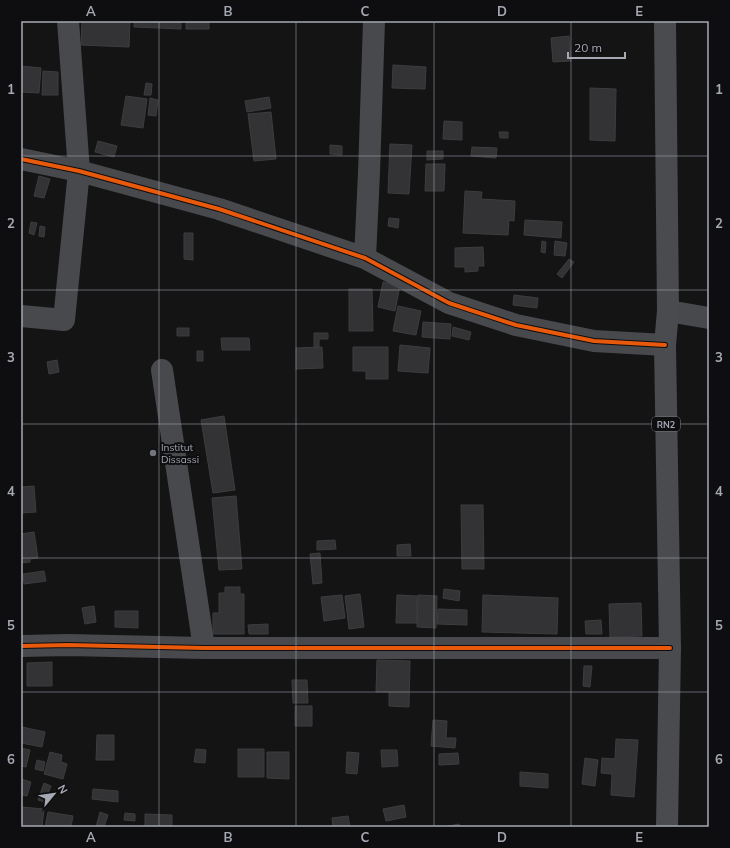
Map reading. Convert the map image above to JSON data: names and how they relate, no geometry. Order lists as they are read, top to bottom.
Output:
{
  "streets": {
    "highway": ["RN2"]
  },
  "places": ["Institut Dissassi"],
  "scale_bar": "20 m",
  "north": "top right",
  "grid": {
    "columns": [
      "A",
      "B",
      "C",
      "D",
      "E"
    ],
    "rows": [
      "1",
      "2",
      "3",
      "4",
      "5",
      "6"
    ]
  }
}
